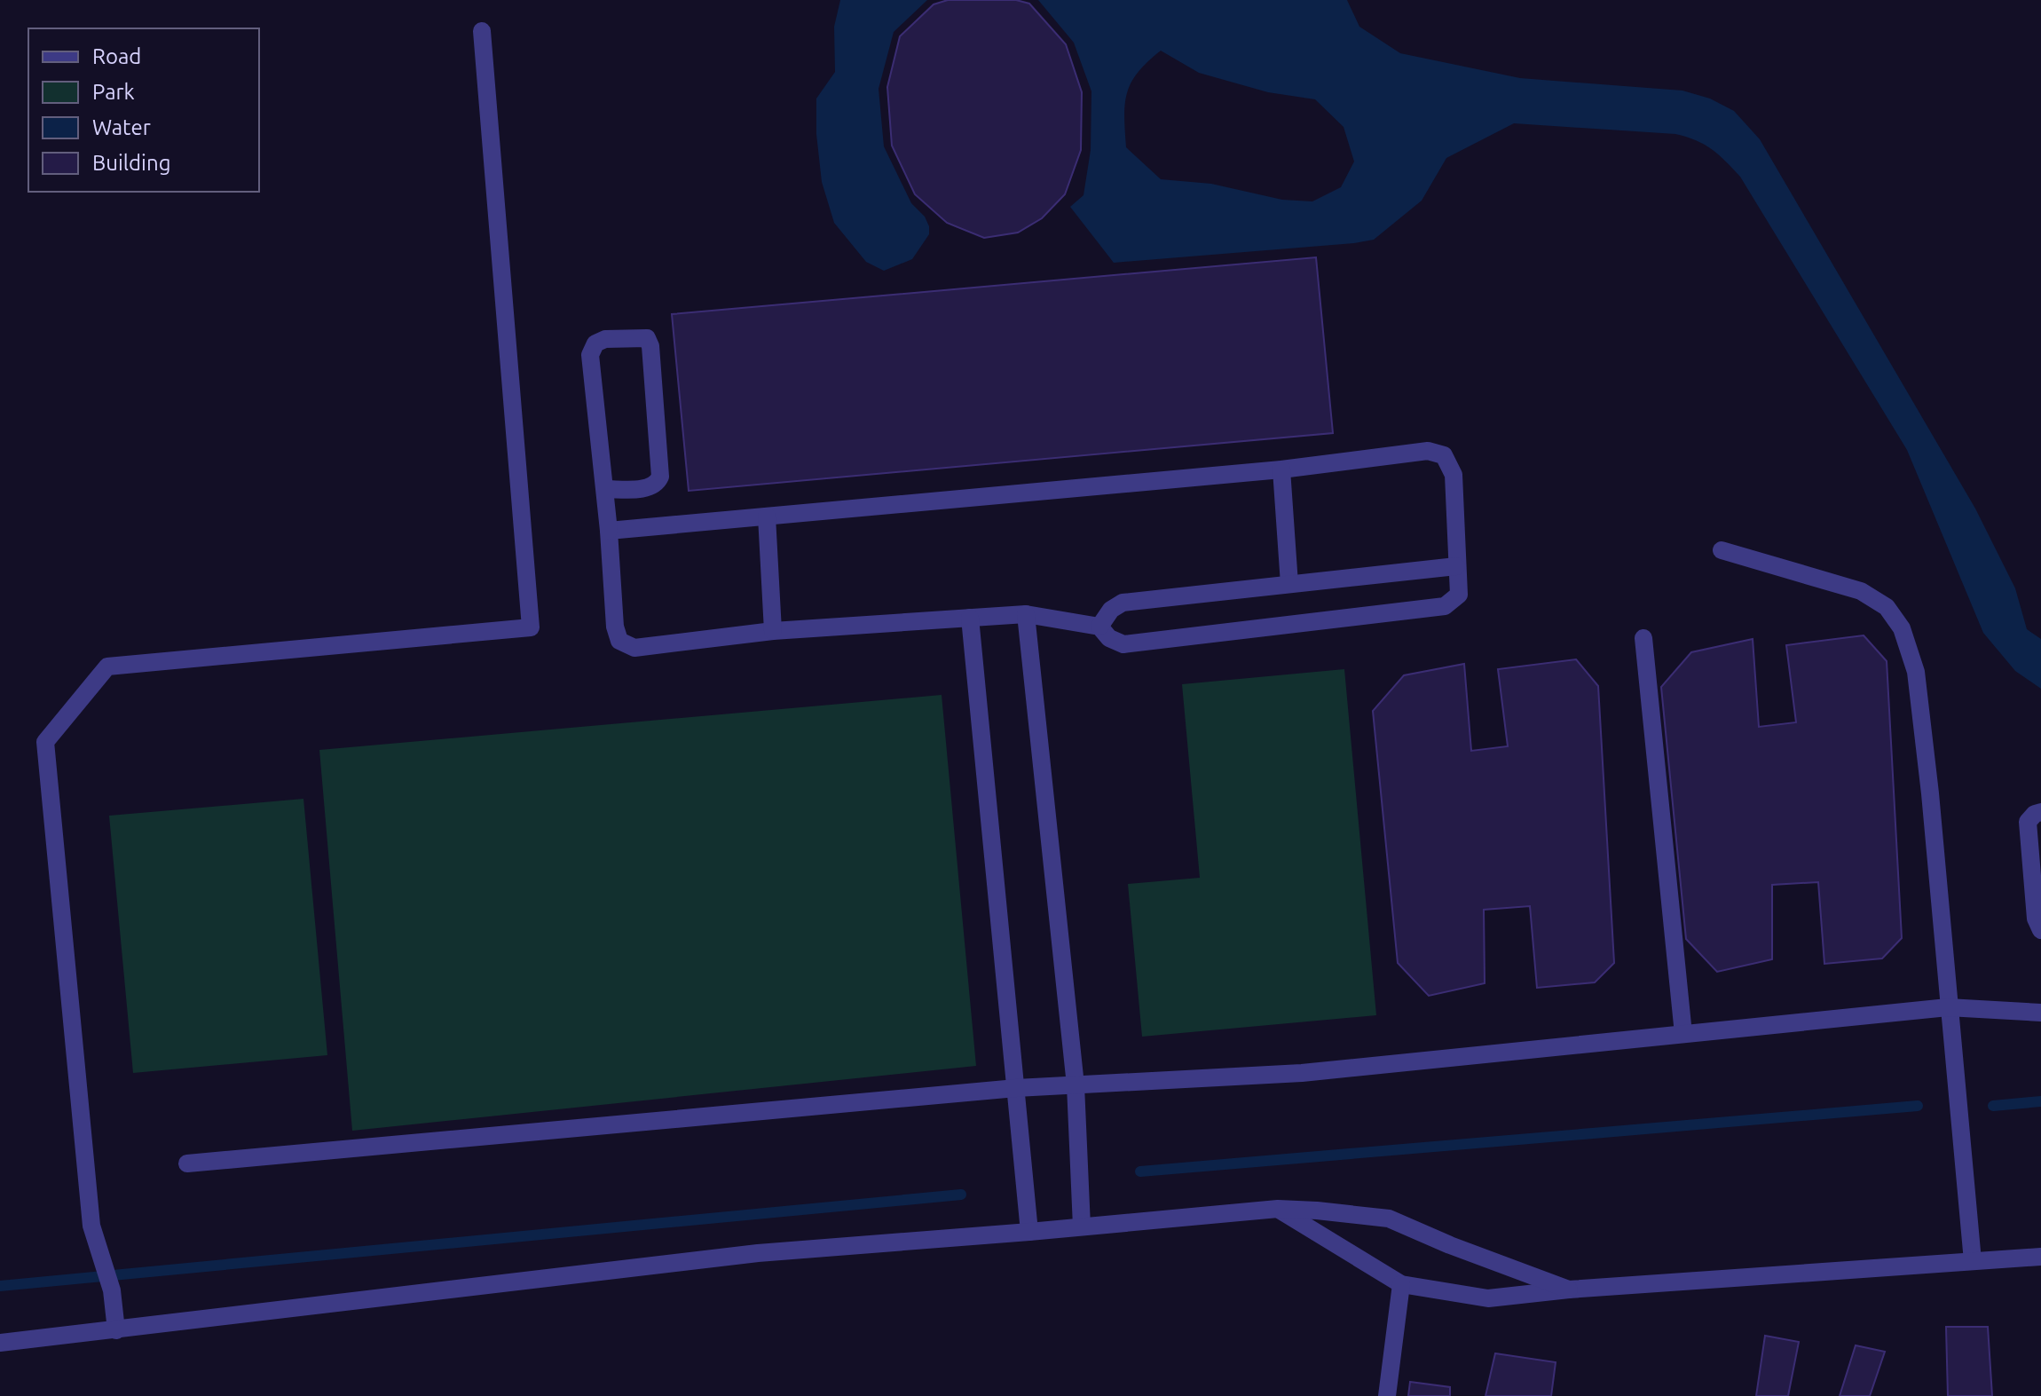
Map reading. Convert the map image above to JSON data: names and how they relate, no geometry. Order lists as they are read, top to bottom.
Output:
{
  "legend": [
    "Road",
    "Park",
    "Water",
    "Building"
  ]
}
